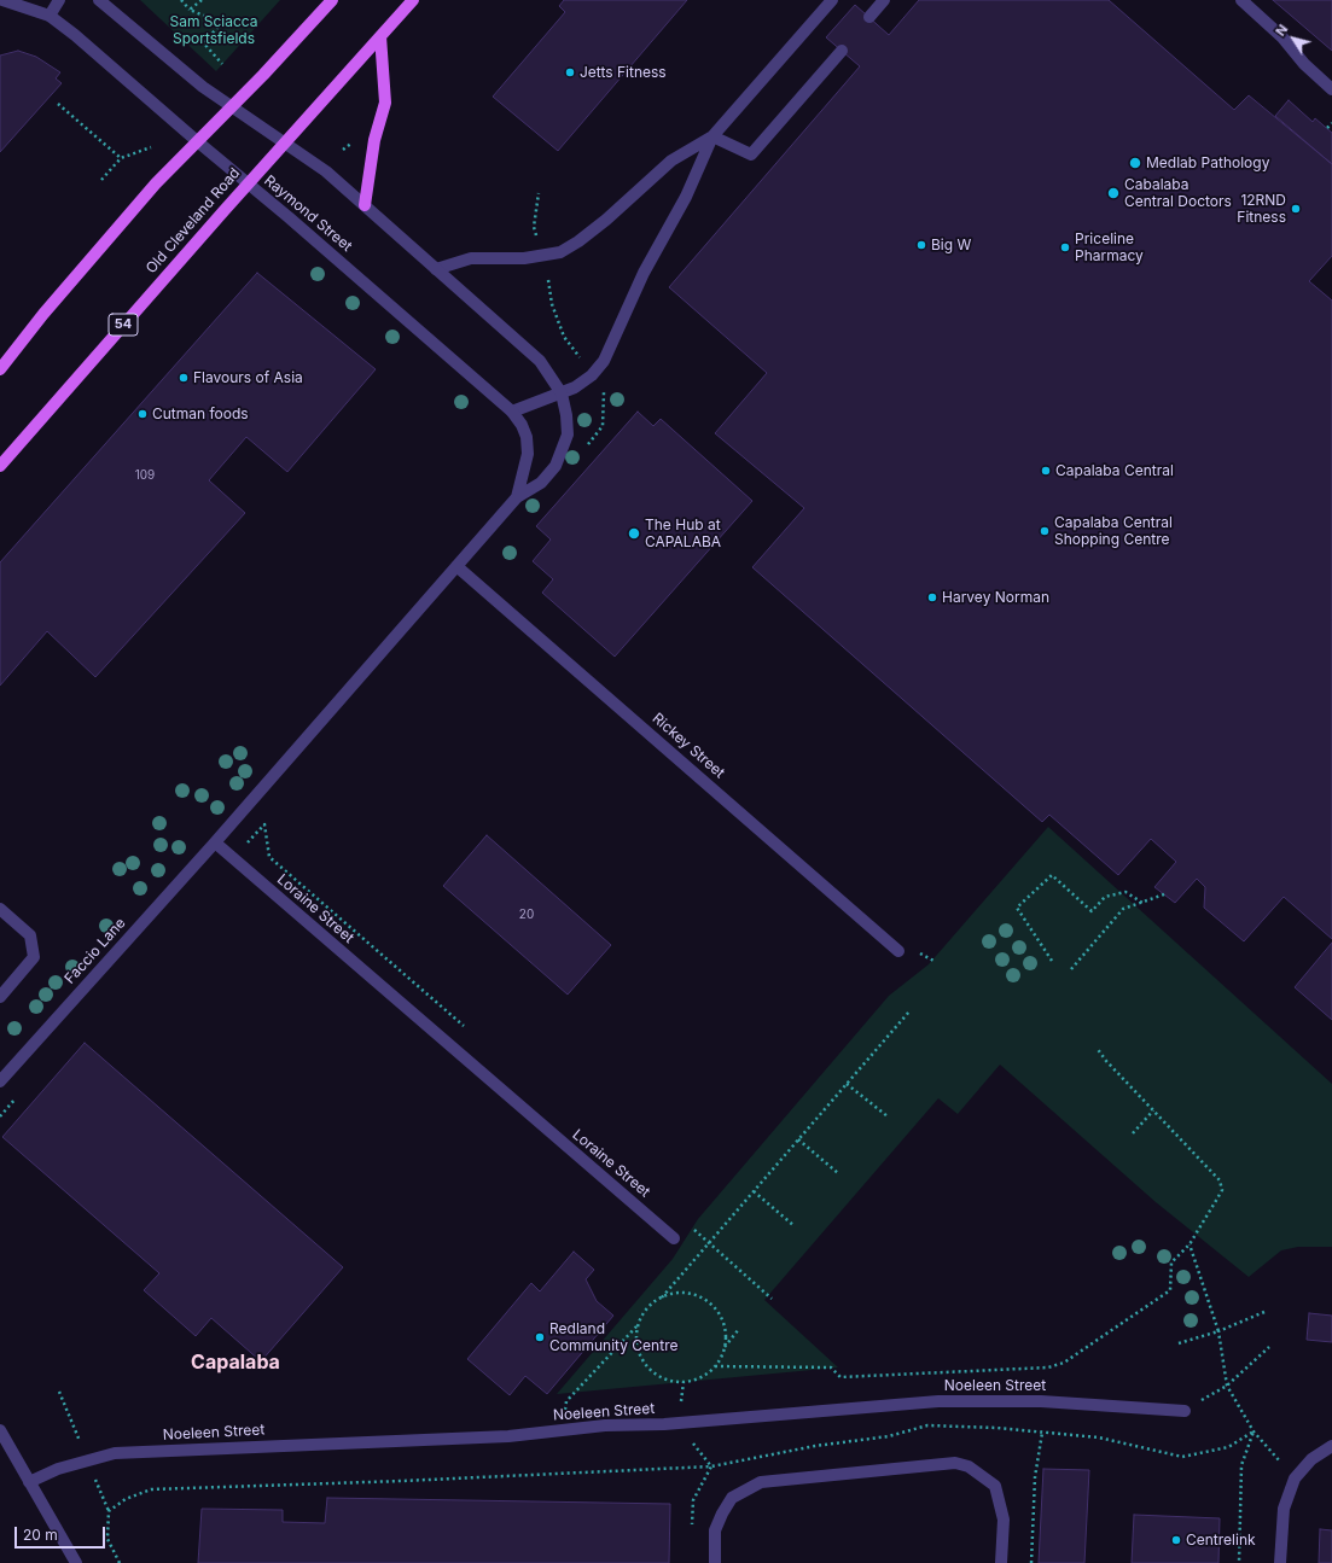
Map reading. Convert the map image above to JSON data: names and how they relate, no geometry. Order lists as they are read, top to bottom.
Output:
{
  "streets": {
    "main road": ["Old Cleveland Road", "54"],
    "street": [
      "Raymond Street",
      "Rickey Street",
      "Loraine Street",
      "Faccio Lane",
      "Noeleen Street"
    ]
  },
  "crossings": [
    ["Raymond Street", "Old Cleveland Road"],
    ["Raymond Street", "Rickey Street"],
    ["Loraine Street", "Faccio Lane"]
  ],
  "districts": ["Capalaba"],
  "parks": ["Sam Sciacca Sportsfields"],
  "places": [
    "Jetts Fitness",
    "Medlab Pathology",
    "Cabalaba Central Doctors",
    "12RND Fitness",
    "Big W",
    "Priceline Pharmacy",
    "Flavours of Asia",
    "Cutman foods",
    "Capalaba Central",
    "Capalaba Central Shopping Centre",
    "The Hub at CAPALABA",
    "Harvey Norman",
    "Redland Community Centre",
    "Centrelink"
  ],
  "house_numbers": ["109", "20"],
  "scale_bar": "20 m",
  "north": "top left"
}
